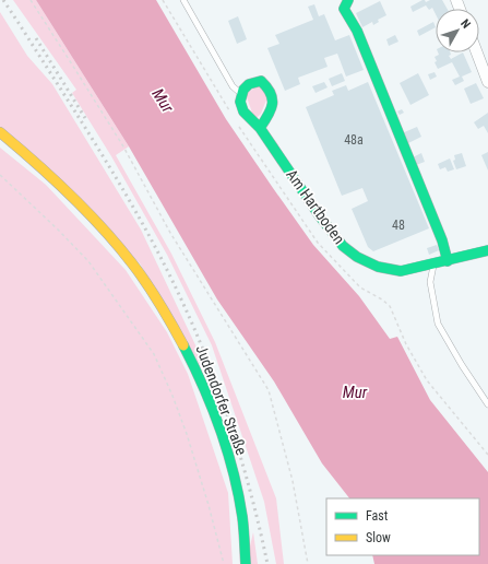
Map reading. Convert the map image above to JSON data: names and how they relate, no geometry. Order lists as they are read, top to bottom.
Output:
{
  "streets": {
    "street": ["Am Hartboden", "Judendorfer Straße"]
  },
  "water": ["Mur"],
  "house_numbers": ["48a", "48"],
  "legend": ["Fast", "Slow"],
  "north": "top right"
}
